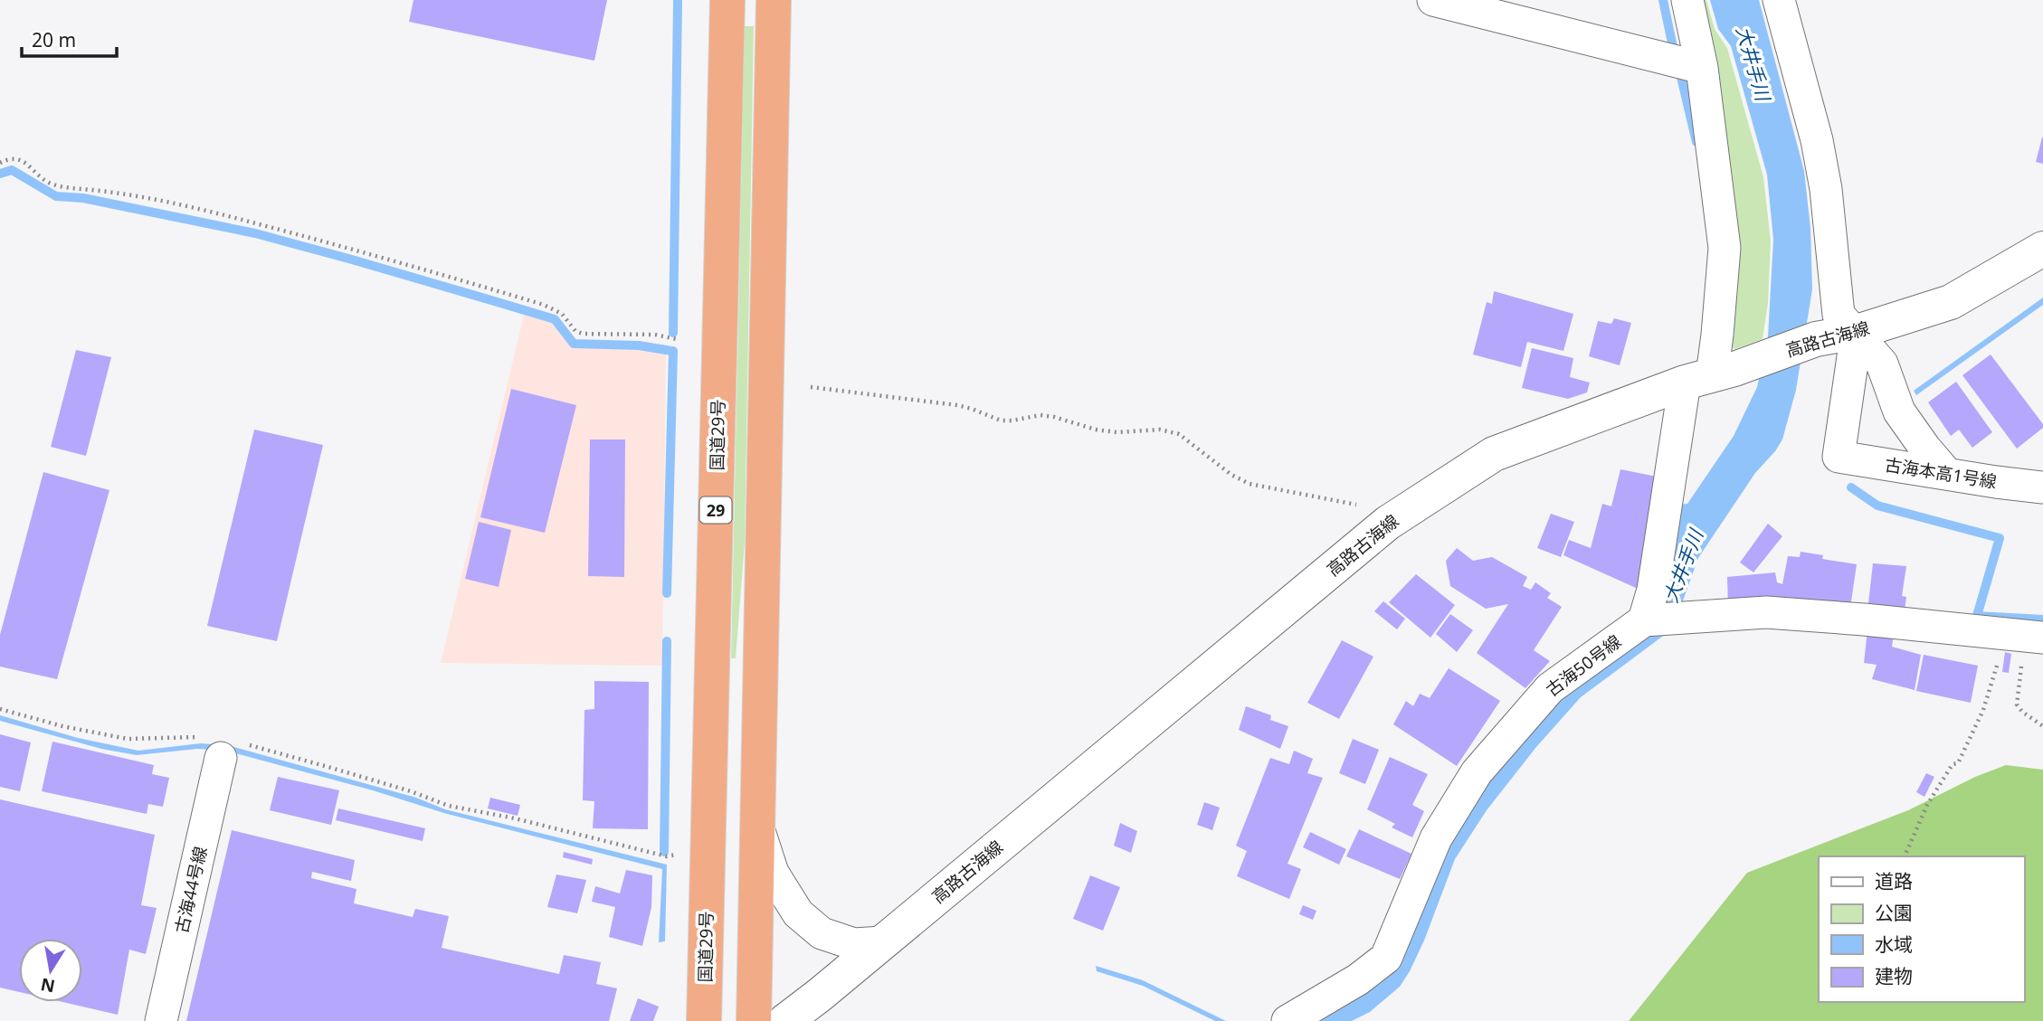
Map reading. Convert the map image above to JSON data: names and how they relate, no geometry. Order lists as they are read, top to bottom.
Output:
{
  "streets": {
    "highway": ["国道29号", "29"],
    "main road": ["高路古海線"],
    "street": ["古海本高1号線", "古海50号線", "古海44号線"]
  },
  "crossings": [
    ["高路古海線", "古海本高1号線"]
  ],
  "water": ["大井手川"],
  "legend": [
    "道路",
    "公園",
    "水域",
    "建物"
  ],
  "scale_bar": "20 m",
  "north": "bottom"
}
